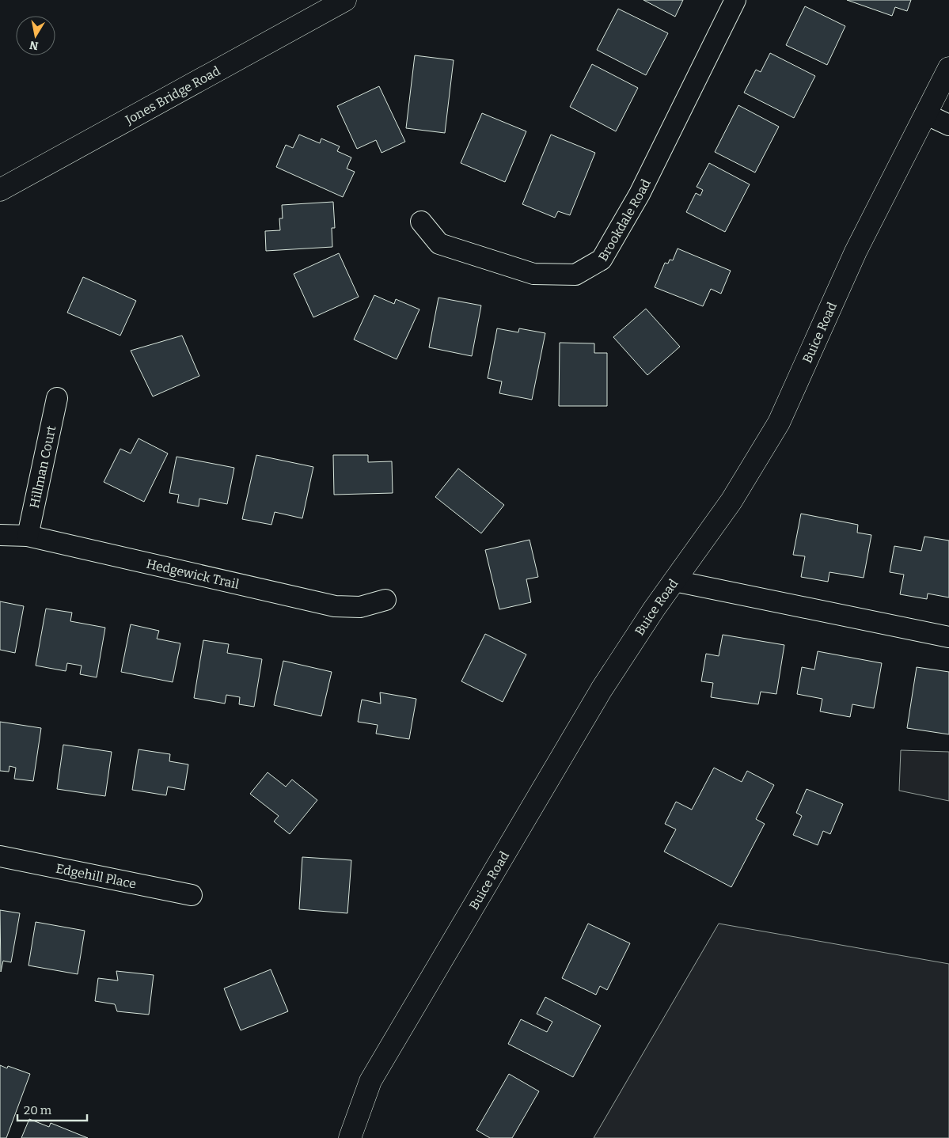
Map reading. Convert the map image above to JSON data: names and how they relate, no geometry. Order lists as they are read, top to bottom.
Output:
{
  "streets": {
    "street": [
      "Jones Bridge Road",
      "Brookdale Road",
      "Buice Road",
      "Hillman Court",
      "Hedgewick Trail",
      "Edgehill Place"
    ]
  },
  "crossings": [
    ["Hillman Court", "Hedgewick Trail"]
  ],
  "scale_bar": "20 m",
  "north": "bottom"
}
